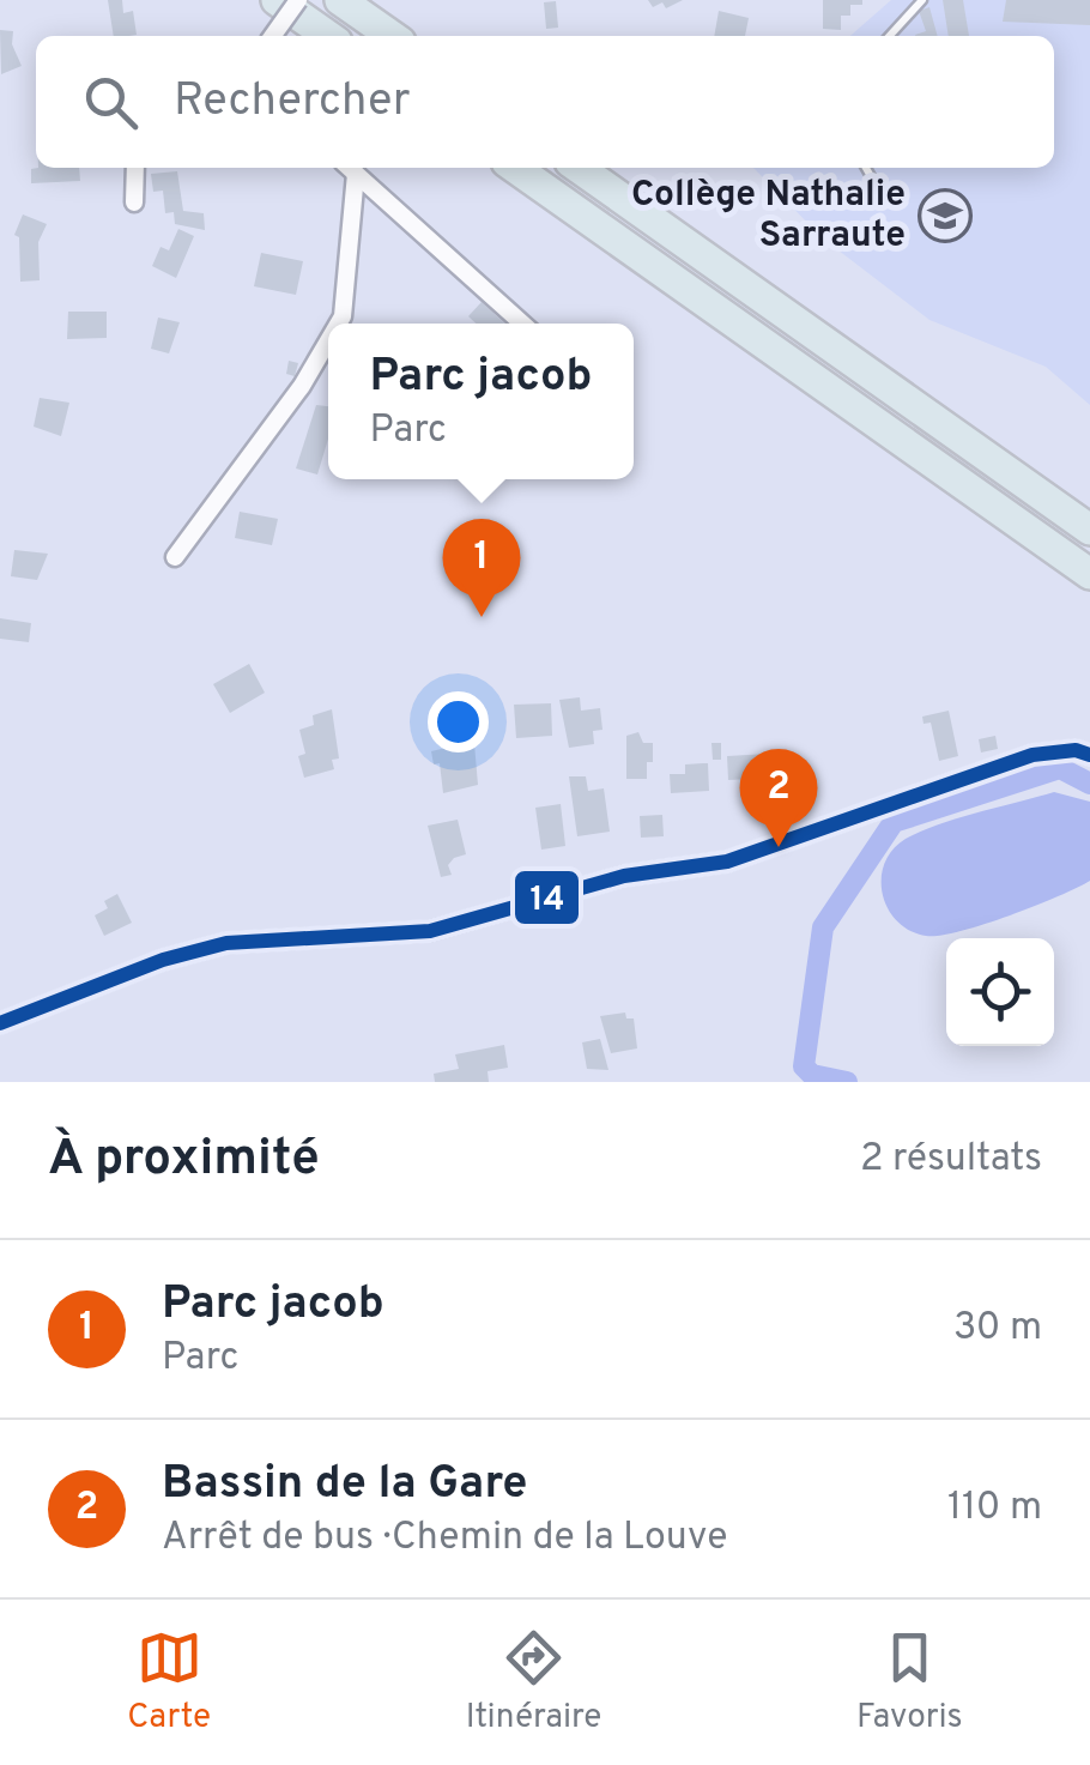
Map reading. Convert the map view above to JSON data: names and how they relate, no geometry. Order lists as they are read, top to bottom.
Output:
{
  "places": {
    "school or university": ["Collège Nathalie Sarraute"]
  },
  "lines": ["transit line 14"],
  "page": {
    "search": "Rechercher",
    "popup": ["Parc jacob", "Parc"],
    "pins": ["1", "2"],
    "heading": ["À proximité", "2 résultats"],
    "list": [
      {
        "mark": "1",
        "name": "Parc jacob",
        "note": "Parc",
        "value": "30 m"
      },
      {
        "mark": "2",
        "name": "Bassin de la Gare",
        "note": "Arrêt de bus · Chemin de la Louve",
        "value": "110 m"
      }
    ],
    "nav": ["Carte", "Itinéraire", "Favoris"]
  }
}
